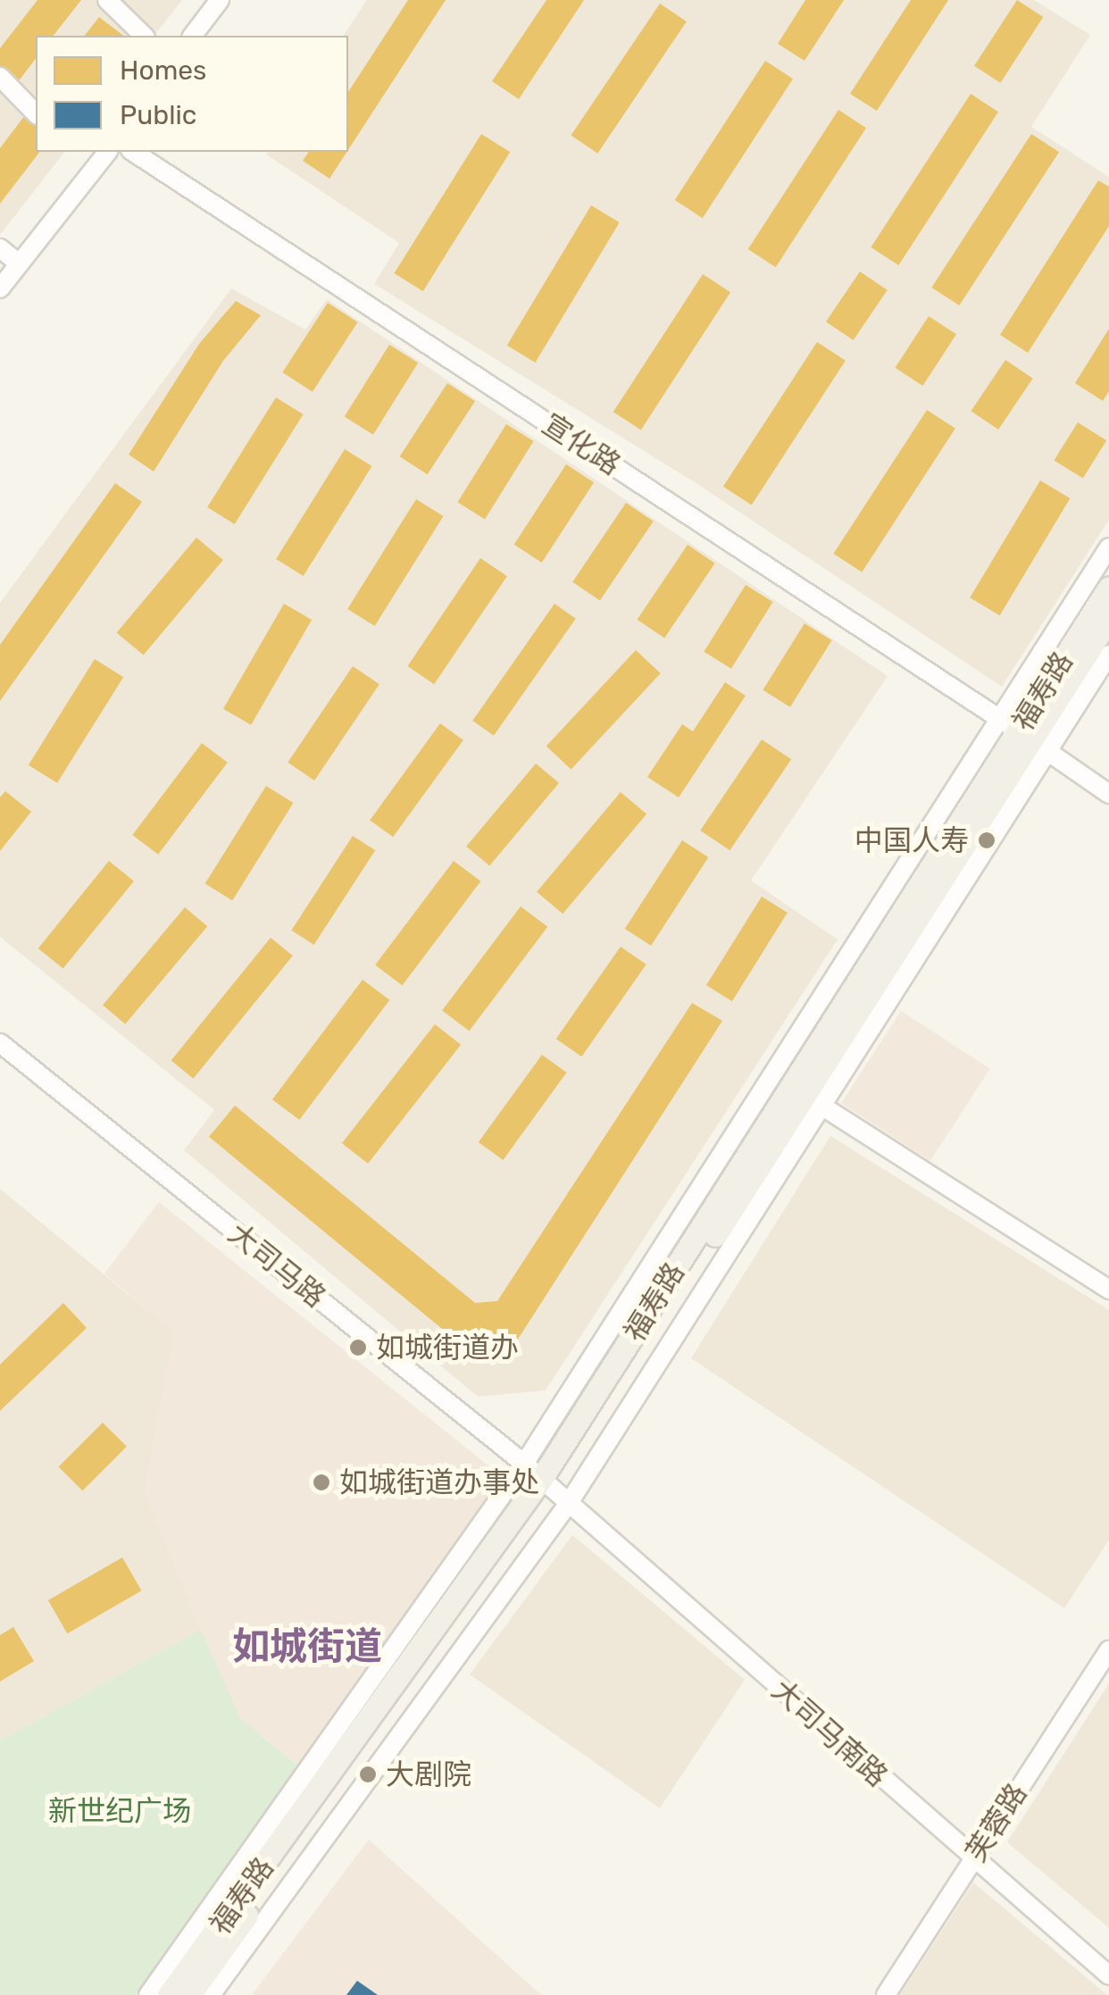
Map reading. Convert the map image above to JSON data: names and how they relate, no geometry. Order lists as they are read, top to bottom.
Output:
{
  "streets": {
    "main road": ["福寿路"],
    "street": [
      "宣化路",
      "大司马路",
      "大司马南路",
      "芙蓉路"
    ]
  },
  "crossings": [
    ["宣化路", "福寿路"],
    ["福寿路", "大司马路"],
    ["福寿路", "大司马南路"],
    ["大司马路", "大司马南路"],
    ["大司马南路", "芙蓉路"]
  ],
  "districts": ["如城街道"],
  "parks": ["新世纪广场"],
  "places": [
    "中国人寿",
    "如城街道办",
    "如城街道办事处",
    "大剧院"
  ],
  "legend": ["Homes", "Public"]
}
